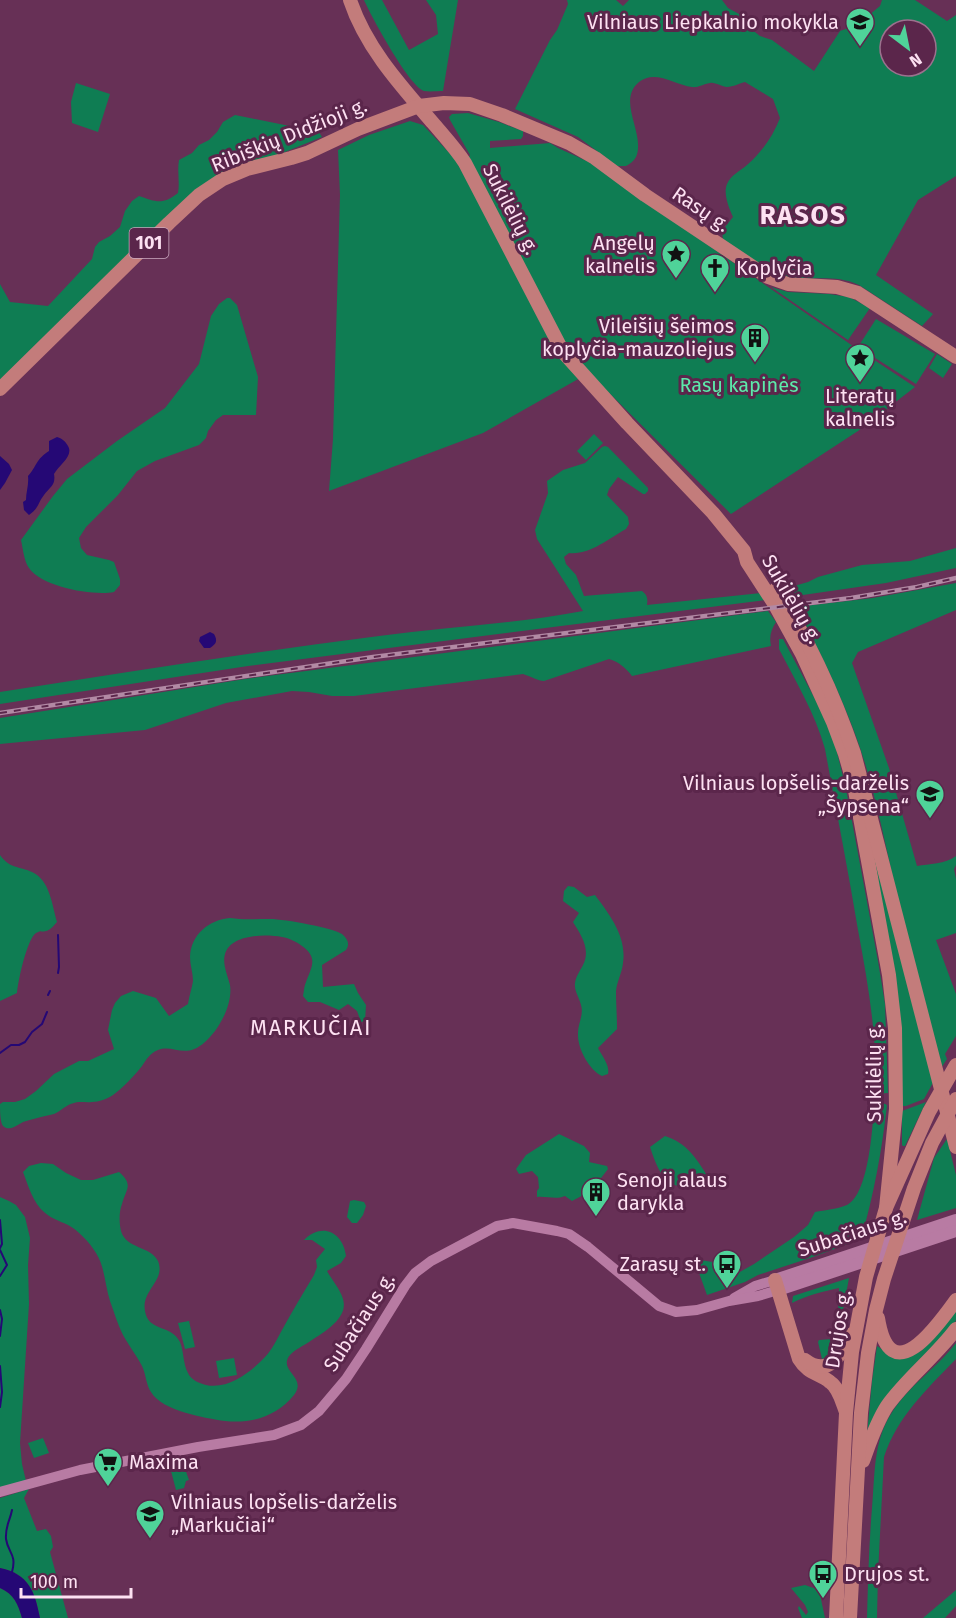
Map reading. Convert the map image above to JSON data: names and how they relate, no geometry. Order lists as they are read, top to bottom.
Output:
{
  "streets": {
    "main road": [
      "Ribiškių Didžioji g.",
      "Sukilėlių g.",
      "Rasų g.",
      "101",
      "Subačiaus g.",
      "Drujos g."
    ]
  },
  "crossings": [
    ["Ribiškių Didžioji g.", "Sukilėlių g."],
    ["Ribiškių Didžioji g.", "Rasų g."],
    ["Sukilėlių g.", "Rasų g."],
    ["Sukilėlių g.", "Drujos g."]
  ],
  "districts": ["RASOS", "MARKUČIAI"],
  "parks": ["Rasų kapinės"],
  "places": {
    "school or university": ["Vilniaus Liepkalnio mokykla", "Vilniaus lopšelis-darželis „Šypsena“", "Vilniaus lopšelis-darželis „Markučiai“"],
    "place": ["Angelų kalnelis", "Literatų kalnelis"],
    "church": ["Koplyčia"],
    "building": ["Vileišių šeimos koplyčia-mauzoliejus", "Senoji alaus darykla"],
    "bus stop": ["Zarasų st.", "Drujos st."],
    "supermarket": ["Maxima"]
  },
  "scale_bar": "100 m",
  "north": "bottom right"
}
